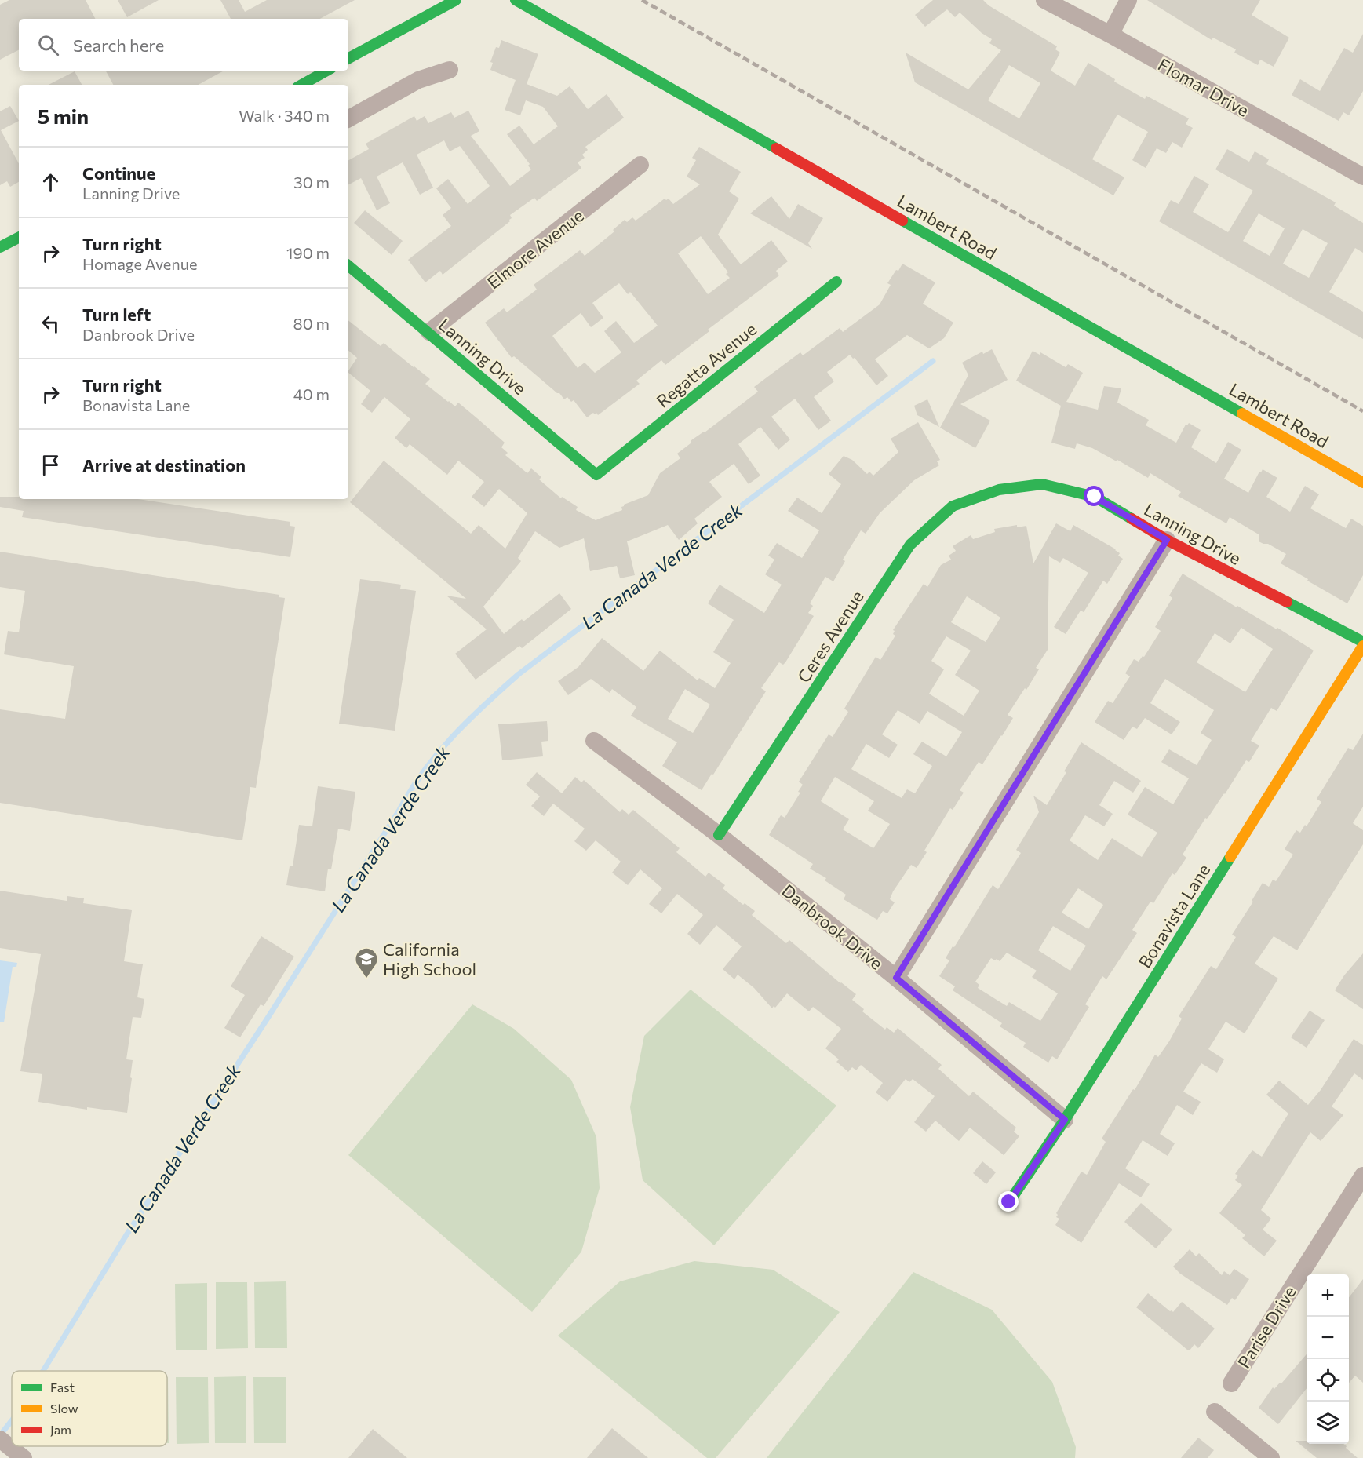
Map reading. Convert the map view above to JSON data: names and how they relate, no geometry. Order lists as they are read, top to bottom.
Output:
{
  "streets": {
    "street": [
      "Flomar Drive",
      "Lambert Road",
      "Elmore Avenue",
      "Lanning Drive",
      "Regatta Avenue",
      "Ceres Avenue",
      "Bonavista Lane",
      "Danbrook Drive",
      "Parise Drive"
    ]
  },
  "crossings": [
    ["Elmore Avenue", "Lanning Drive"],
    ["Lanning Drive", "Regatta Avenue"],
    ["Lanning Drive", "Ceres Avenue"],
    ["Lanning Drive", "Bonavista Lane"],
    ["Ceres Avenue", "Danbrook Drive"],
    ["Bonavista Lane", "Danbrook Drive"]
  ],
  "water": ["La Canada Verde Creek"],
  "places": {
    "school or university": ["California High School"]
  },
  "legend": ["Fast", "Slow", "Jam"],
  "page": {
    "search": "Search here",
    "heading": ["5 min", "Walk · 340 m"],
    "list": [
      ["Continue", "Lanning Drive", "30 m"],
      ["Turn right", "Homage Avenue", "190 m"],
      ["Turn left", "Danbrook Drive", "80 m"],
      ["Turn right", "Bonavista Lane", "40 m"],
      "Arrive at destination"
    ],
    "map_buttons": ["+", "−"]
  }
}
